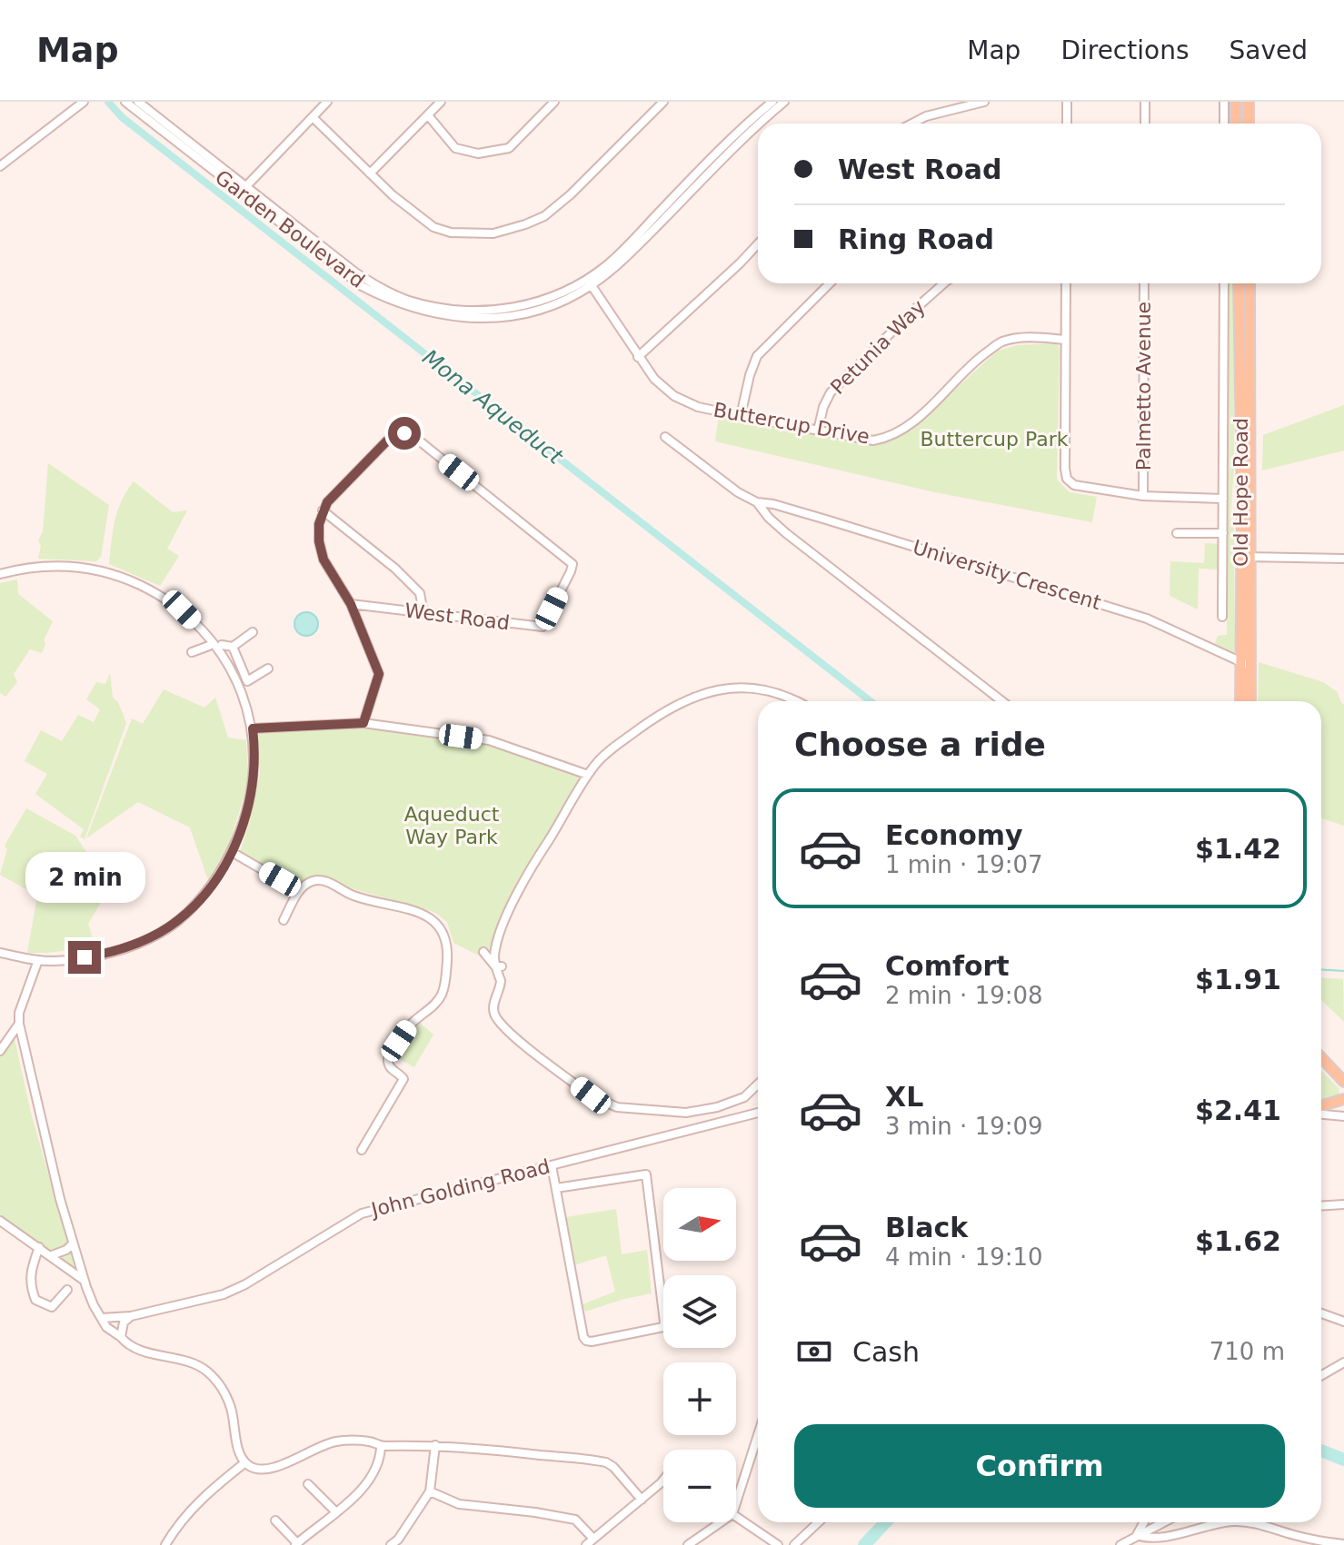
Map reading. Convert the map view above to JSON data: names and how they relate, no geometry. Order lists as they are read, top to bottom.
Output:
{
  "streets": {
    "main road": ["Old Hope Road"],
    "street": [
      "Garden Boulevard",
      "Petunia Way",
      "Palmetto Avenue",
      "Buttercup Drive",
      "University Crescent",
      "West Road",
      "John Golding Road"
    ]
  },
  "crossings": [
    ["Garden Boulevard", "Buttercup Drive"],
    ["Petunia Way", "Buttercup Drive"],
    ["Old Hope Road", "University Crescent"]
  ],
  "water": ["Mona Aqueduct"],
  "parks": ["Buttercup Park", "Aqueduct Way Park"],
  "north": "right",
  "page": {
    "header": "Map",
    "nav": ["Map", "Directions", "Saved"],
    "banner": ["West Road", "Ring Road"],
    "heading": "Choose a ride",
    "list": [
      {
        "name": "Economy",
        "note": "1 min · 19:07",
        "value": "$1.42"
      },
      {
        "name": "Comfort",
        "note": "2 min · 19:08",
        "value": "$1.91"
      },
      {
        "name": "XL",
        "note": "3 min · 19:09",
        "value": "$2.41"
      },
      {
        "name": "Black",
        "note": "4 min · 19:10",
        "value": "$1.62"
      }
    ],
    "bubble": "2 min",
    "map_buttons": ["+", "−"],
    "pay": ["Cash", "710 m"],
    "buttons": "Confirm"
  }
}
